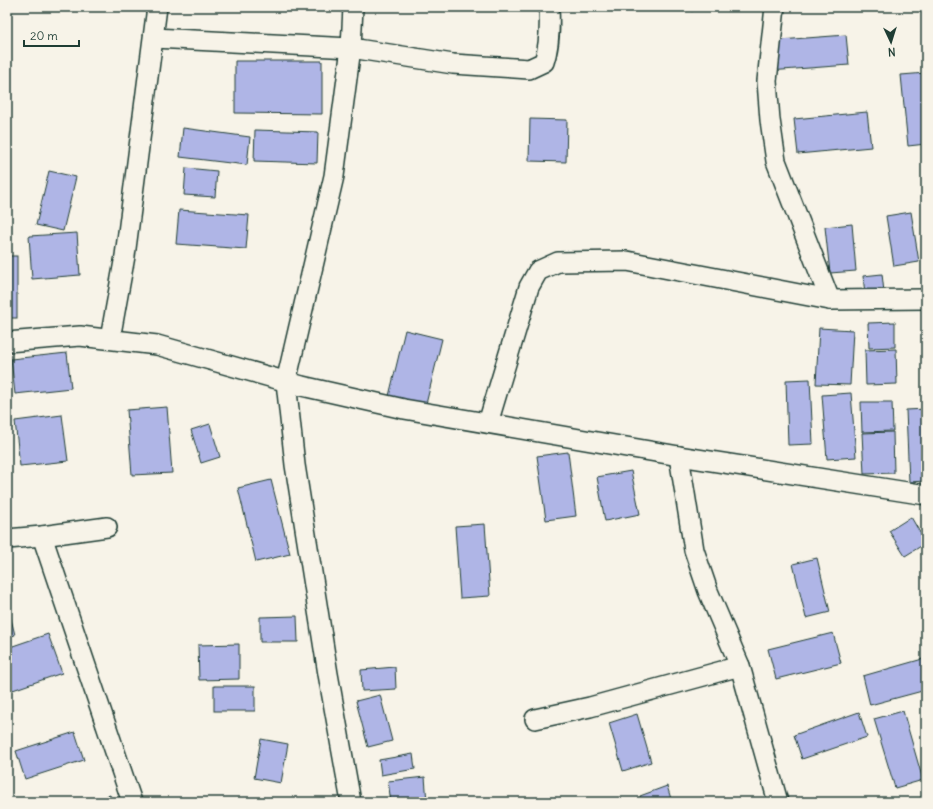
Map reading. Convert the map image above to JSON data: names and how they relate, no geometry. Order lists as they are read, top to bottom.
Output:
{
  "scale_bar": "20 m",
  "north": "bottom"
}
